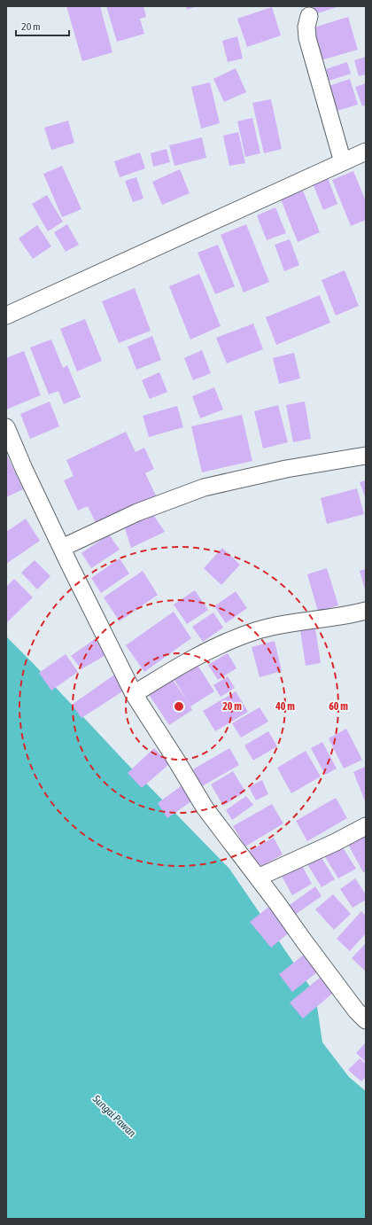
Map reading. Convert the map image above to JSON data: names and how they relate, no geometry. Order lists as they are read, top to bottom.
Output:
{
  "water": ["Sungai Pawan"],
  "scale_bar": "20 m",
  "rings": ["20 m", "40 m", "60 m"]
}
